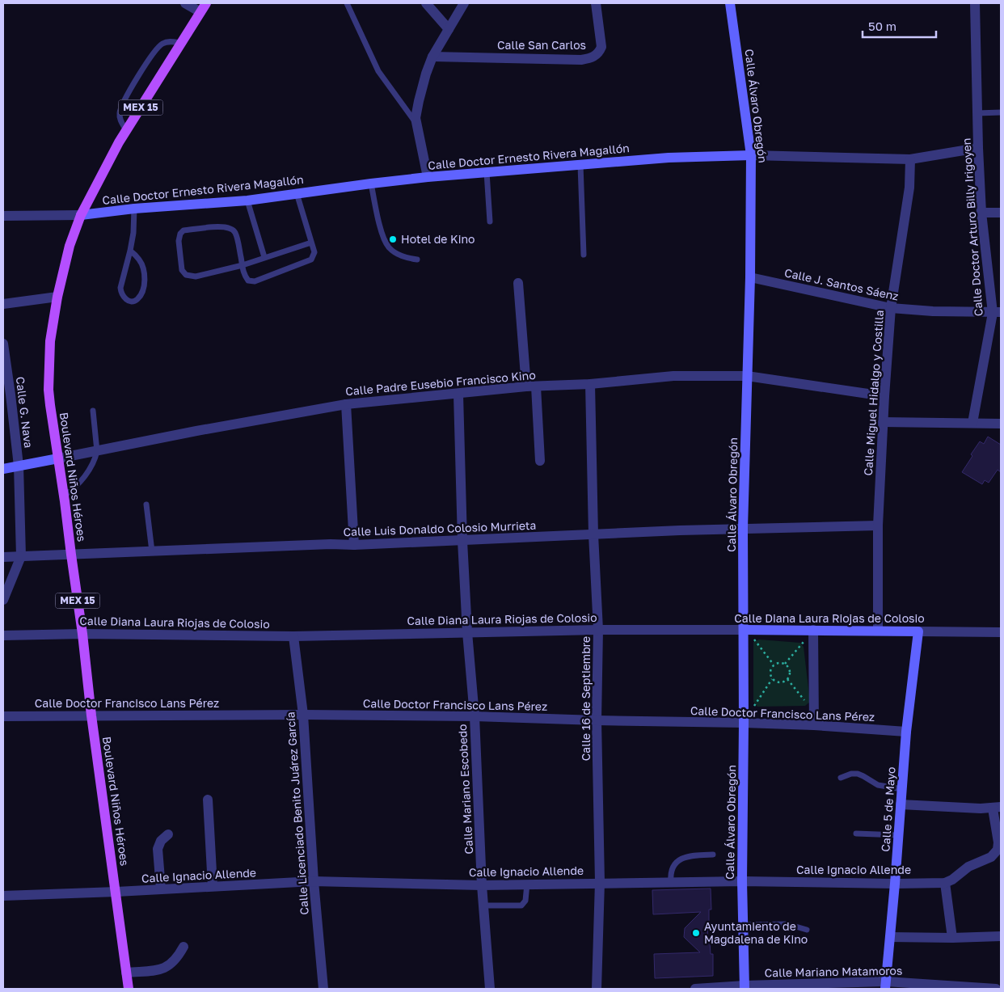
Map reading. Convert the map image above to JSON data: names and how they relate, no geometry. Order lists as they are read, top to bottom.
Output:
{
  "streets": {
    "main road": ["MEX 15", "Boulevard Niños Héroes"],
    "street": [
      "Calle San Carlos",
      "Calle Álvaro Obregón",
      "Calle Doctor Ernesto Rivera Magallón",
      "Calle Doctor Arturo Billy Irigoyen",
      "Calle J. Santos Sáenz",
      "Calle Padre Eusebio Francisco Kino",
      "Calle Miguel Hidalgo y Costilla",
      "Calle G. Nava",
      "Calle Luis Donaldo Colosio Murrieta",
      "Calle Diana Laura Riojas de Colosio",
      "Calle 16 de Septiembre",
      "Calle Doctor Francisco Lans Pérez",
      "Calle Mariano Escobedo",
      "Calle 5 de Mayo",
      "Calle Licenciado Benito Juárez García",
      "Calle Ignacio Allende",
      "Calle Mariano Matamoros"
    ]
  },
  "crossings": [
    ["Calle Álvaro Obregón", "Calle Doctor Ernesto Rivera Magallón"],
    ["Calle Álvaro Obregón", "Calle J. Santos Sáenz"],
    ["Calle Álvaro Obregón", "Calle Padre Eusebio Francisco Kino"],
    ["Calle Álvaro Obregón", "Calle Luis Donaldo Colosio Murrieta"],
    ["Calle Álvaro Obregón", "Calle Diana Laura Riojas de Colosio"],
    ["Calle Álvaro Obregón", "Calle Doctor Francisco Lans Pérez"],
    ["Calle Álvaro Obregón", "Calle Ignacio Allende"],
    ["Calle Álvaro Obregón", "Calle Mariano Matamoros"],
    ["Calle Doctor Ernesto Rivera Magallón", "Calle Doctor Arturo Billy Irigoyen"],
    ["Calle Doctor Ernesto Rivera Magallón", "Calle Miguel Hidalgo y Costilla"],
    ["Calle Doctor Ernesto Rivera Magallón", "Boulevard Niños Héroes"],
    ["Calle Doctor Arturo Billy Irigoyen", "Calle J. Santos Sáenz"],
    ["Calle J. Santos Sáenz", "Calle Miguel Hidalgo y Costilla"],
    ["Calle Padre Eusebio Francisco Kino", "Calle Miguel Hidalgo y Costilla"],
    ["Calle Padre Eusebio Francisco Kino", "Calle G. Nava"],
    ["Calle Padre Eusebio Francisco Kino", "Boulevard Niños Héroes"],
    ["Calle Padre Eusebio Francisco Kino", "Calle 16 de Septiembre"],
    ["Calle Padre Eusebio Francisco Kino", "Calle Mariano Escobedo"],
    ["Calle Miguel Hidalgo y Costilla", "Calle Luis Donaldo Colosio Murrieta"],
    ["Calle Miguel Hidalgo y Costilla", "Calle Diana Laura Riojas de Colosio"],
    ["Calle G. Nava", "Calle Luis Donaldo Colosio Murrieta"],
    ["Boulevard Niños Héroes", "Calle Luis Donaldo Colosio Murrieta"],
    ["Boulevard Niños Héroes", "Calle Diana Laura Riojas de Colosio"],
    ["Boulevard Niños Héroes", "Calle Doctor Francisco Lans Pérez"],
    ["Boulevard Niños Héroes", "Calle Ignacio Allende"],
    ["Calle Luis Donaldo Colosio Murrieta", "Calle 16 de Septiembre"],
    ["Calle Luis Donaldo Colosio Murrieta", "Calle Mariano Escobedo"],
    ["Calle Diana Laura Riojas de Colosio", "Calle 16 de Septiembre"],
    ["Calle Diana Laura Riojas de Colosio", "Calle Mariano Escobedo"],
    ["Calle Diana Laura Riojas de Colosio", "Calle 5 de Mayo"],
    ["Calle Diana Laura Riojas de Colosio", "Calle Licenciado Benito Juárez García"],
    ["Calle 16 de Septiembre", "Calle Doctor Francisco Lans Pérez"],
    ["Calle 16 de Septiembre", "Calle Ignacio Allende"],
    ["Calle Doctor Francisco Lans Pérez", "Calle Mariano Escobedo"],
    ["Calle Doctor Francisco Lans Pérez", "Calle 5 de Mayo"],
    ["Calle Doctor Francisco Lans Pérez", "Calle Licenciado Benito Juárez García"],
    ["Calle Mariano Escobedo", "Calle Ignacio Allende"],
    ["Calle 5 de Mayo", "Calle Ignacio Allende"],
    ["Calle 5 de Mayo", "Calle Mariano Matamoros"],
    ["Calle Licenciado Benito Juárez García", "Calle Ignacio Allende"]
  ],
  "places": ["Hotel de Kino", "Ayuntamiento de Magdalena de Kino"],
  "scale_bar": "50 m"
}
